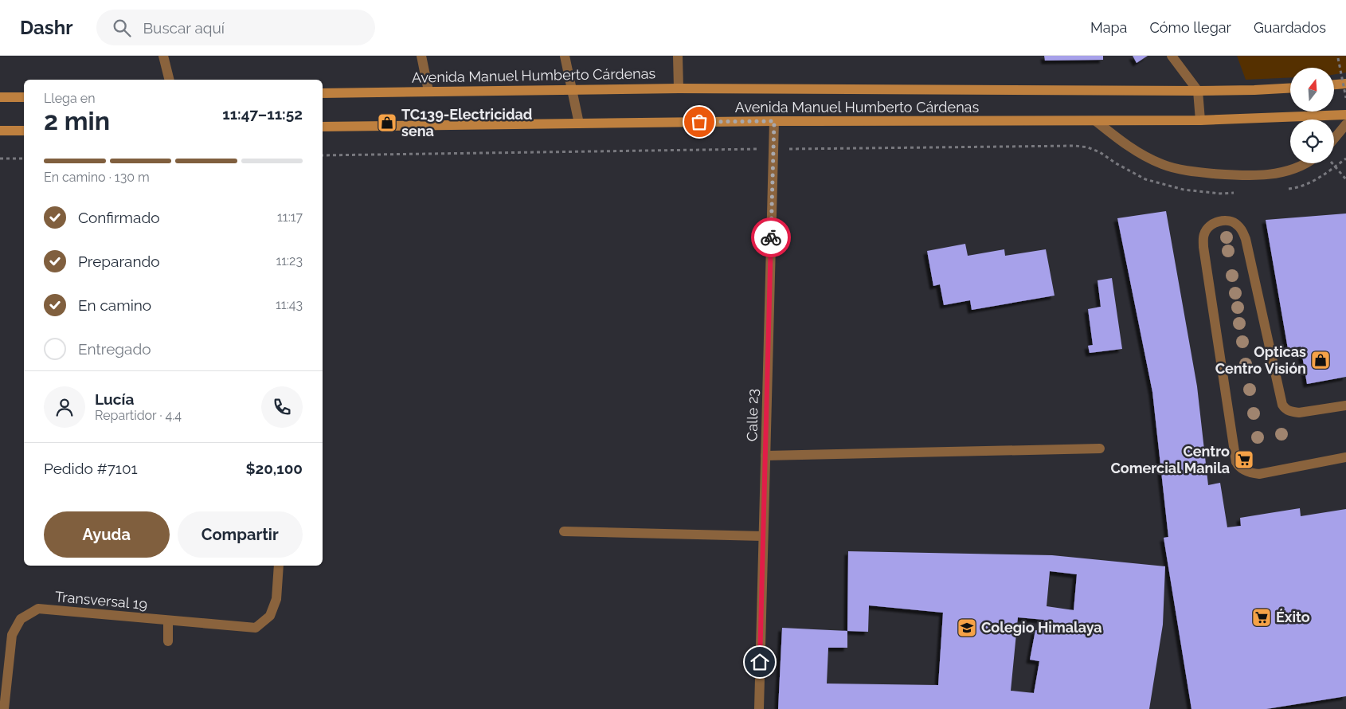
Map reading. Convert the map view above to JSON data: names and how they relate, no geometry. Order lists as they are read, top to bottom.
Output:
{
  "streets": {
    "main road": ["Avenida Manuel Humberto Cárdenas"],
    "street": ["Calle 23", "Transversal 19"]
  },
  "crossings": [
    ["Avenida Manuel Humberto Cárdenas", "Calle 23"]
  ],
  "places": {
    "shop": ["TC139-Electricidad sena", "Opticas Centro Visión"],
    "supermarket": ["Centro Comercial Manila", "Éxito"],
    "school or university": ["Colegio Himalaya"]
  },
  "north": "top",
  "page": {
    "header": "Dashr",
    "search": "Buscar aquí",
    "nav": ["Mapa", "Cómo llegar", "Guardados"],
    "heading": ["2 min", "Llega en", "11:47–11:52"],
    "panel": [
      "Lucía",
      "Repartidor · 4.4",
      "Pedido #7101",
      "$20,100"
    ],
    "bar": "En camino · 130 m",
    "list": [
      ["Confirmado", "11:17"],
      ["Preparando", "11:23"],
      ["En camino", "11:43"],
      "Entregado"
    ],
    "buttons": ["Ayuda", "Compartir"]
  }
}
